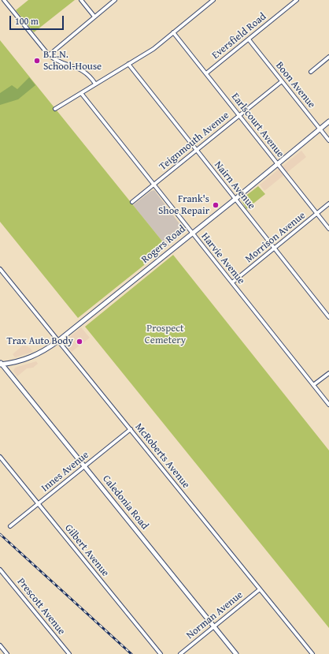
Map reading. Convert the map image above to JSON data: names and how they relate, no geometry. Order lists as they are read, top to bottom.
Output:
{
  "streets": {
    "street": [
      "Eversfield Road",
      "Boon Avenue",
      "Earlscourt Avenue",
      "Teignmouth Avenue",
      "Nairn Avenue",
      "Morrison Avenue",
      "Rogers Road",
      "Harvie Avenue",
      "McRoberts Avenue",
      "Innes Avenue",
      "Caledonia Road",
      "Gilbert Avenue",
      "Prescott Avenue",
      "Norman Avenue"
    ]
  },
  "crossings": [
    ["Eversfield Road", "Boon Avenue"],
    ["Eversfield Road", "Earlscourt Avenue"],
    ["Boon Avenue", "Teignmouth Avenue"],
    ["Boon Avenue", "Rogers Road"],
    ["Earlscourt Avenue", "Teignmouth Avenue"],
    ["Earlscourt Avenue", "Morrison Avenue"],
    ["Earlscourt Avenue", "Rogers Road"],
    ["Teignmouth Avenue", "Nairn Avenue"],
    ["Teignmouth Avenue", "Harvie Avenue"],
    ["Nairn Avenue", "Morrison Avenue"],
    ["Nairn Avenue", "Rogers Road"],
    ["Morrison Avenue", "Harvie Avenue"],
    ["Rogers Road", "Harvie Avenue"],
    ["Rogers Road", "McRoberts Avenue"],
    ["Rogers Road", "Caledonia Road"],
    ["McRoberts Avenue", "Innes Avenue"],
    ["McRoberts Avenue", "Norman Avenue"],
    ["Innes Avenue", "Caledonia Road"],
    ["Innes Avenue", "Gilbert Avenue"],
    ["Caledonia Road", "Norman Avenue"]
  ],
  "parks": ["Prospect Cemetery"],
  "places": ["B.E.N. School-House", "Frank's Shoe Repair", "Trax Auto Body"],
  "scale_bar": "100 m"
}
